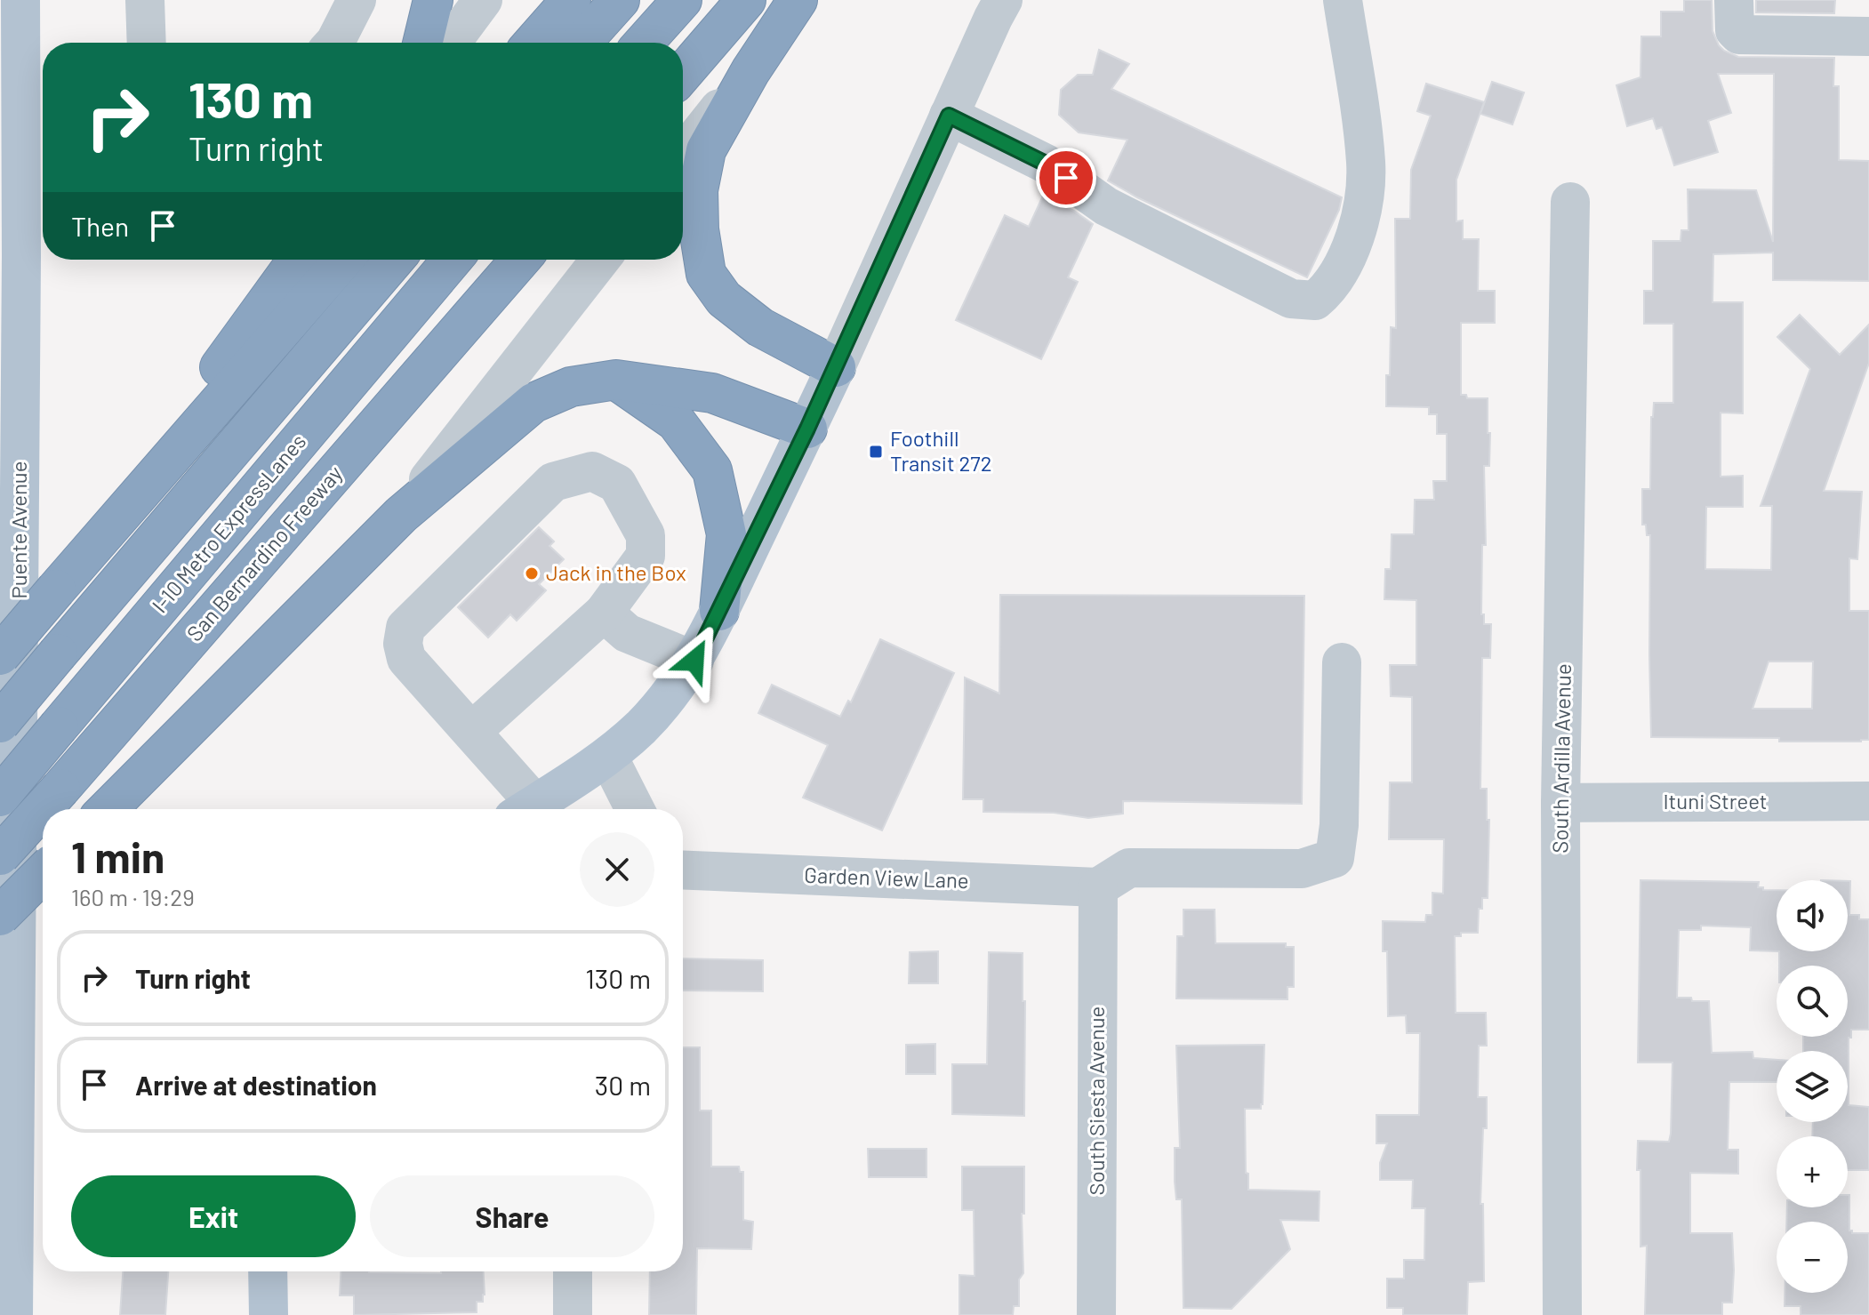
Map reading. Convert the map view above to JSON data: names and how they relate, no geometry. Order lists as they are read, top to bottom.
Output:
{
  "streets": {
    "highway": ["I-10 Metro ExpressLanes", "San Bernardino Freeway"],
    "main road": ["Puente Avenue"],
    "street": [
      "South Ardilla Avenue",
      "Ituni Street",
      "Garden View Lane",
      "South Siesta Avenue"
    ]
  },
  "crossings": [
    ["South Ardilla Avenue", "Ituni Street"],
    ["Garden View Lane", "South Siesta Avenue"]
  ],
  "places": {
    "transit": ["Foothill Transit 272"],
    "other": ["Jack in the Box"]
  },
  "page": {
    "turn": ["130 m", "Turn right"],
    "then": "Then",
    "heading": ["1 min", "160 m · 19:29"],
    "map_buttons": ["+", "−"],
    "list": [
      {
        "name": "Turn right",
        "value": "130 m"
      },
      {
        "name": "Arrive at destination",
        "value": "30 m"
      }
    ],
    "buttons": ["Exit", "Share"]
  }
}
